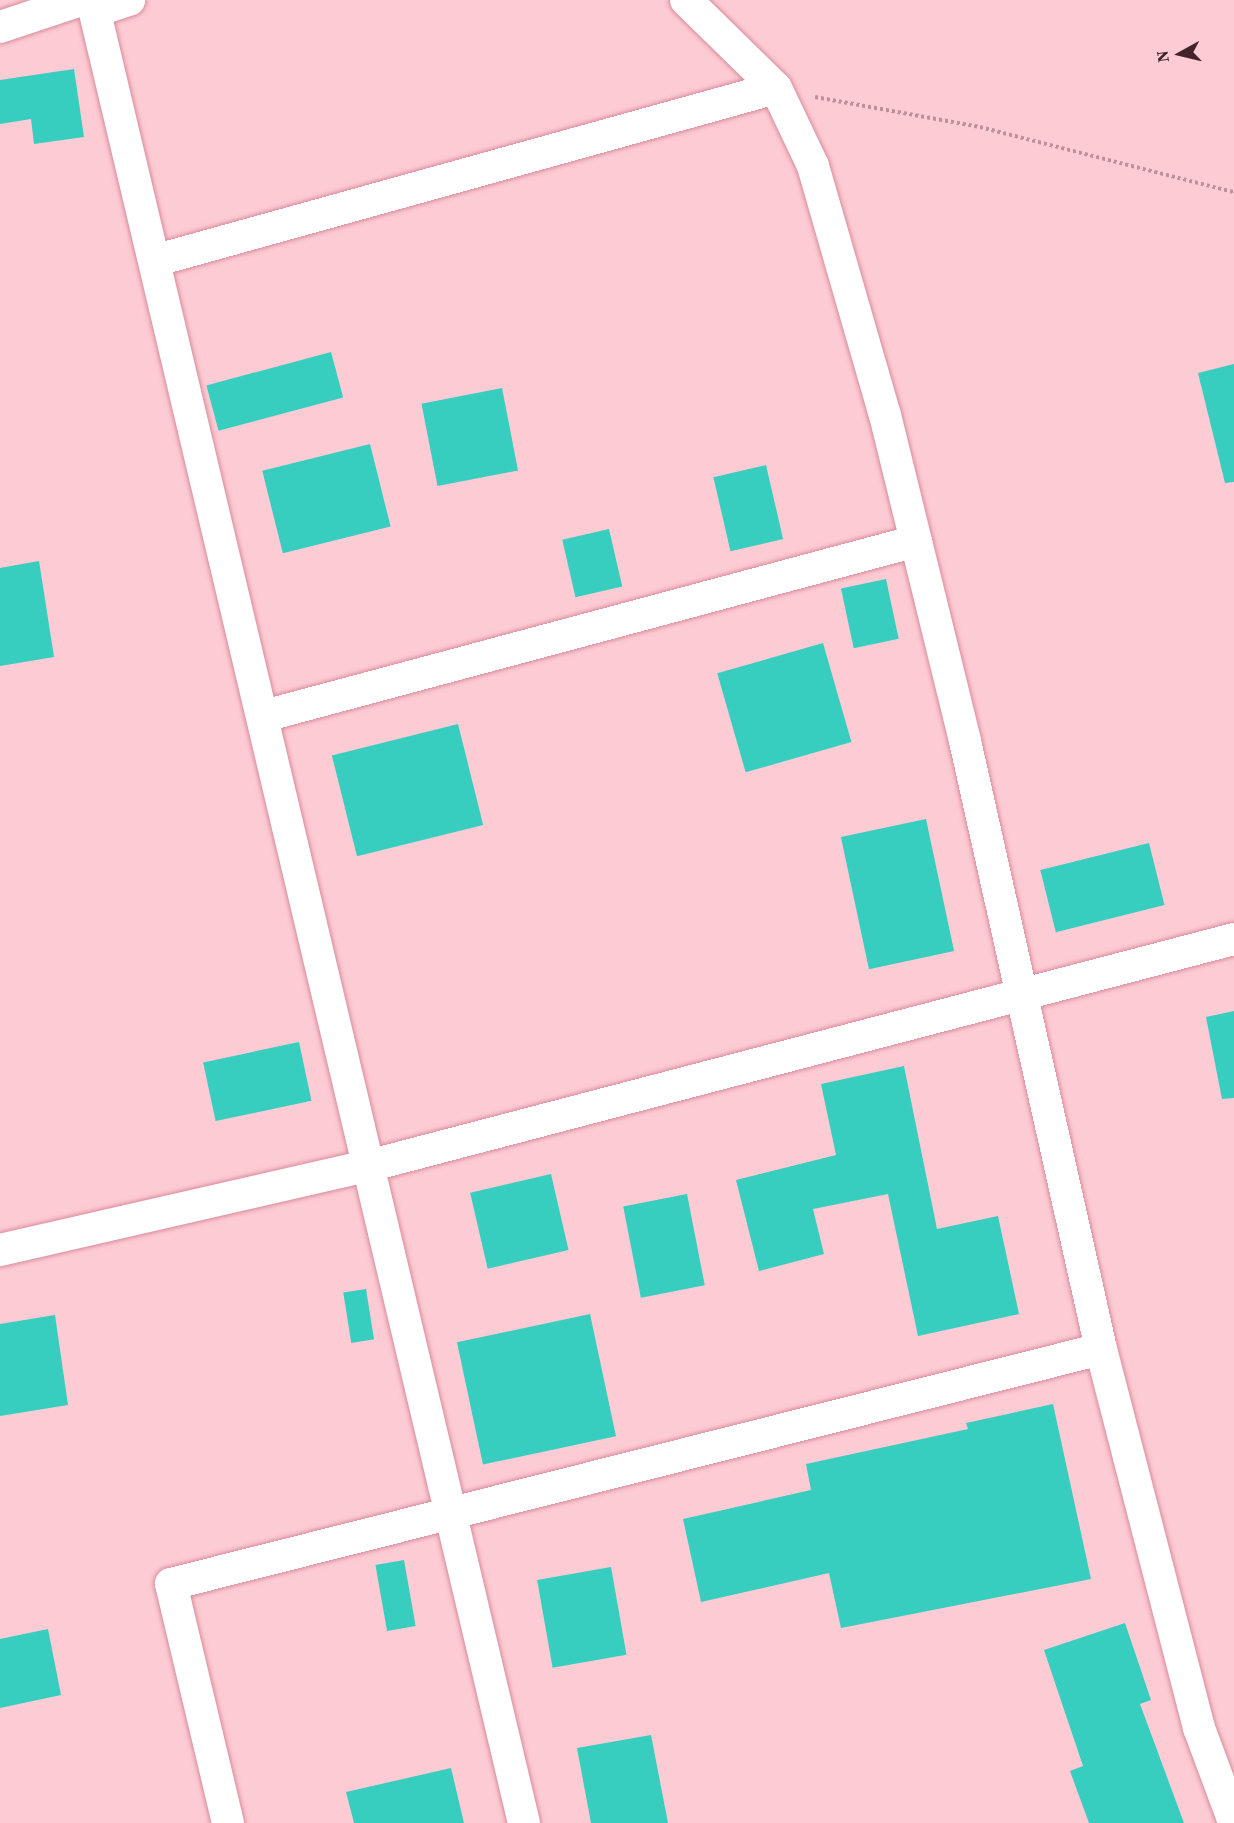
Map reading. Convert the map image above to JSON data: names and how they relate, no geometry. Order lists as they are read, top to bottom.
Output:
{
  "north": "left"
}
